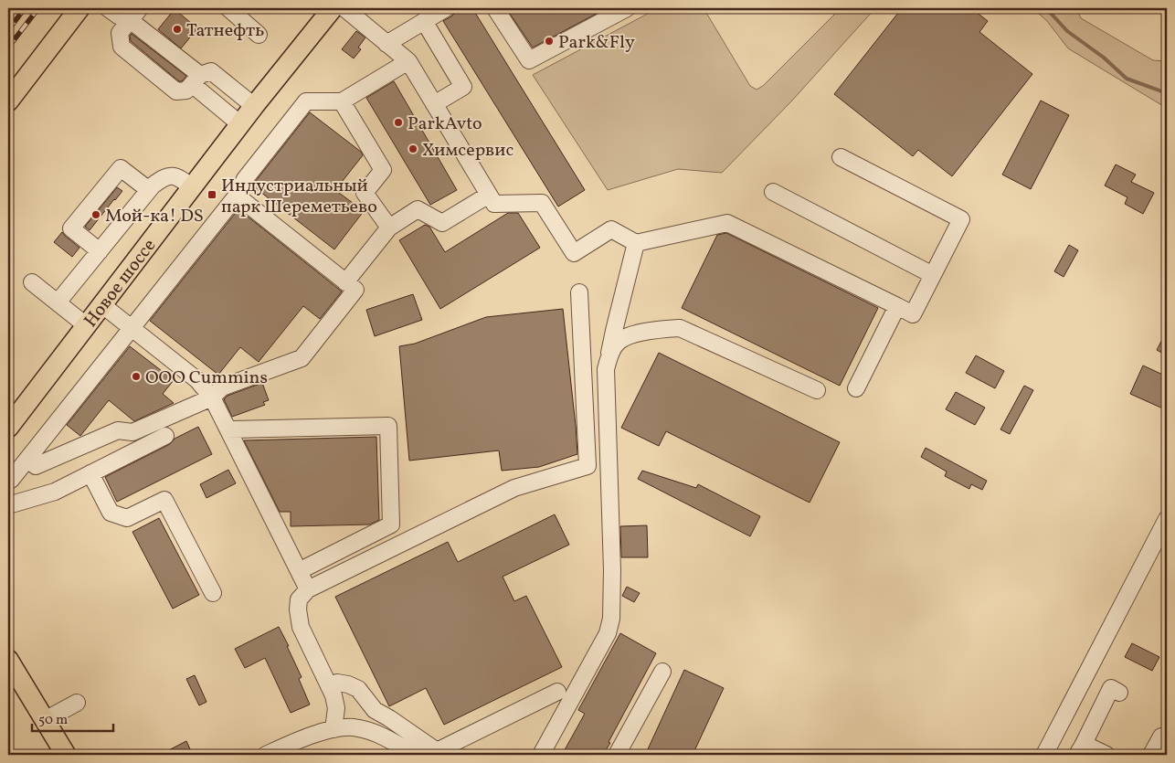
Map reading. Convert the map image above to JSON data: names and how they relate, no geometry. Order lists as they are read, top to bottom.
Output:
{
  "streets": {
    "main road": ["Новое шоссе"]
  },
  "places": {
    "other": [
      "Татнефть",
      "Park&Fly",
      "ParkAvto",
      "Химсервис",
      "Мой-ка! DS",
      "OOO Cummins"
    ],
    "transit": ["Индустриальный парк Шереметьево"]
  },
  "scale_bar": "50 m"
}
